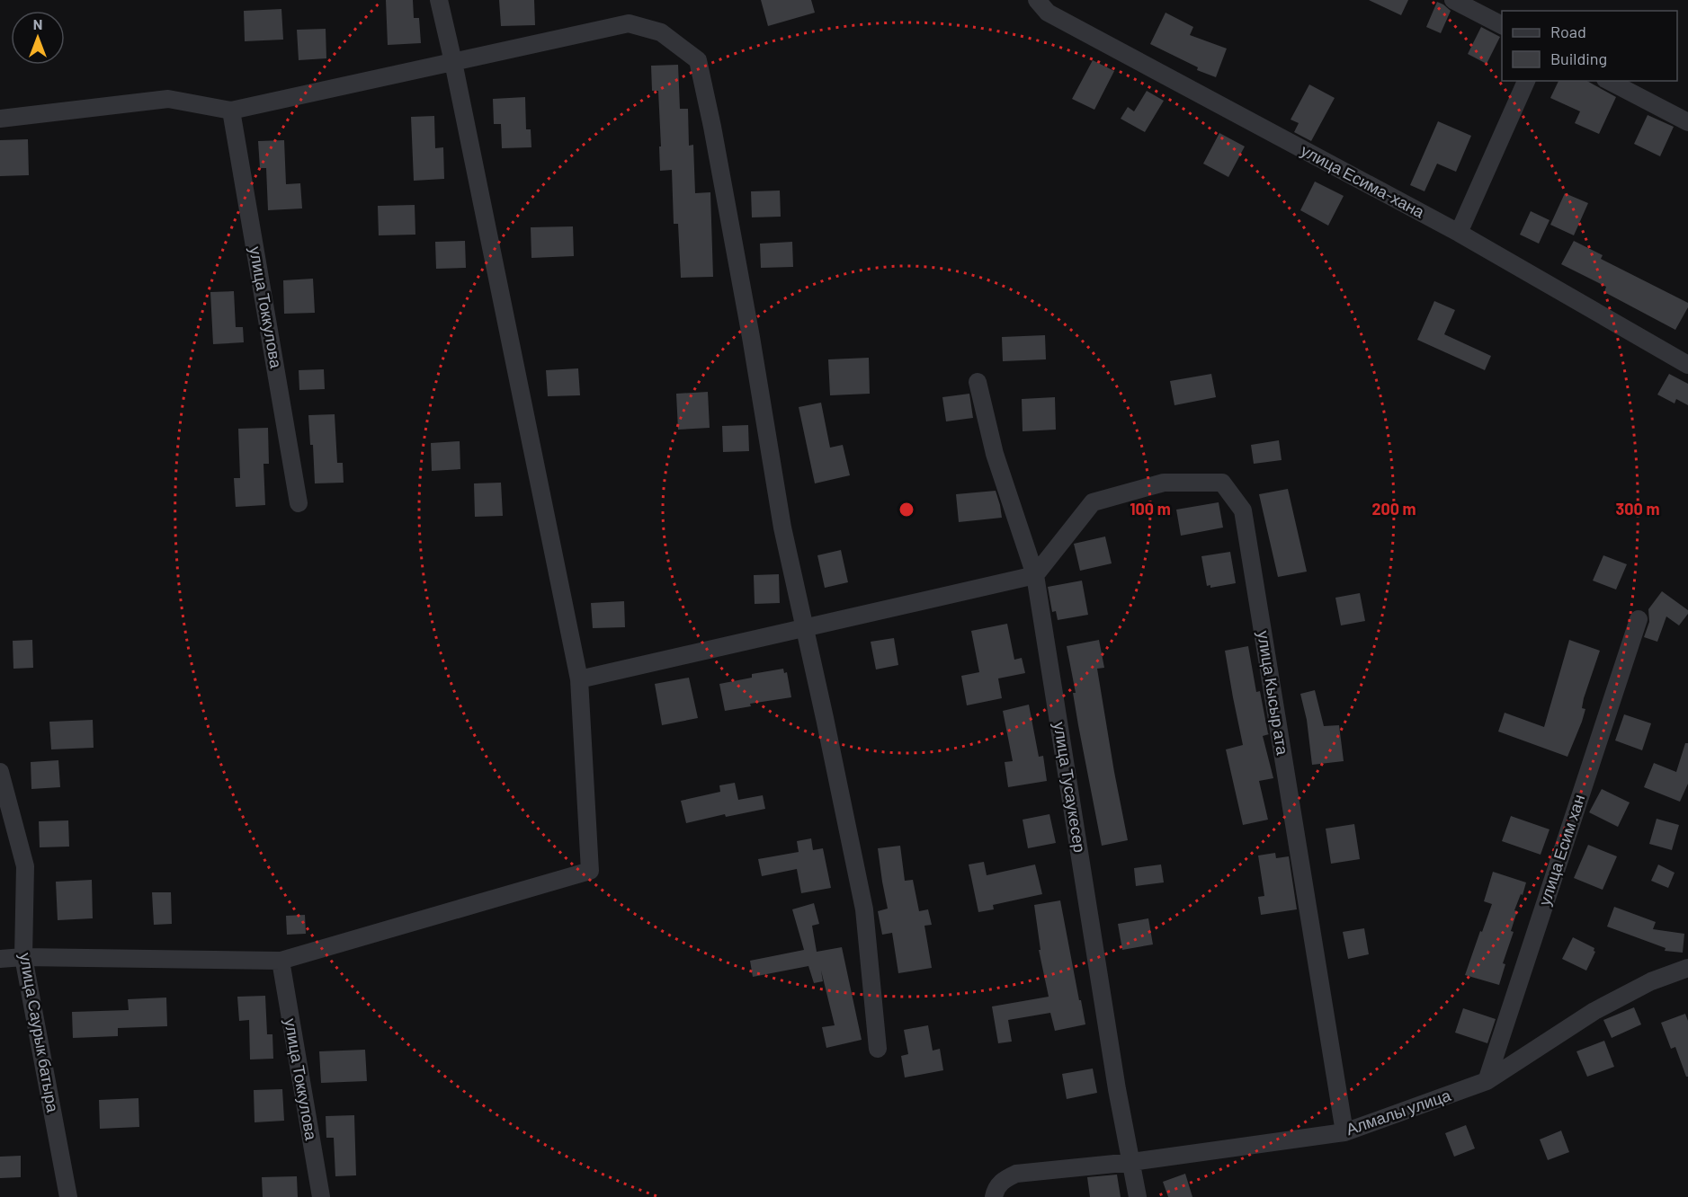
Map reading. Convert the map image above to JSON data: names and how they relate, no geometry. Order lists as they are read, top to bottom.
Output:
{
  "streets": {
    "street": [
      "улица Есима-хана",
      "улица Токкулова",
      "улица Кысыр ата",
      "улица Тусаукесер",
      "улица Есим хан",
      "улица Саурык батыра",
      "Алмалы улица"
    ]
  },
  "crossings": [
    ["улица Кысыр ата", "улица Тусаукесер"],
    ["улица Кысыр ата", "Алмалы улица"],
    ["улица Тусаукесер", "Алмалы улица"],
    ["улица Есим хан", "Алмалы улица"]
  ],
  "legend": ["Road", "Building"],
  "north": "top",
  "rings": ["100 m", "200 m", "300 m"]
}
